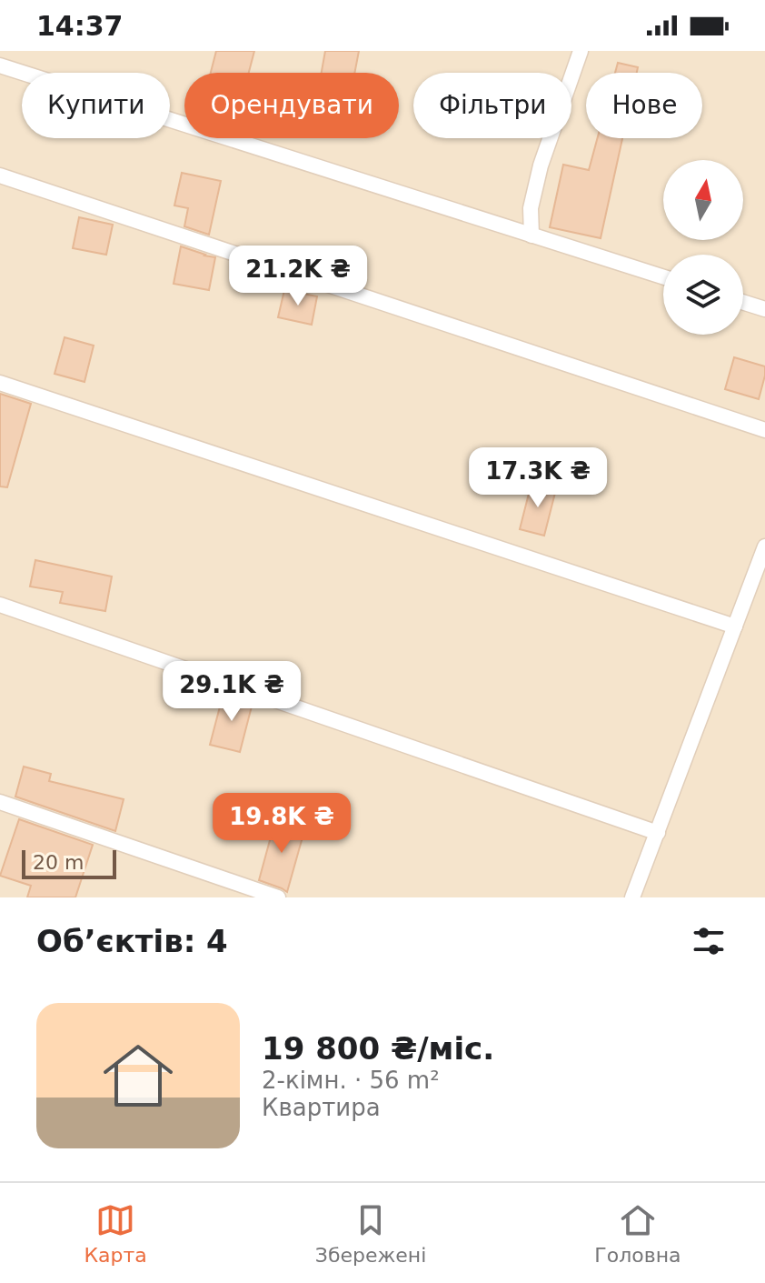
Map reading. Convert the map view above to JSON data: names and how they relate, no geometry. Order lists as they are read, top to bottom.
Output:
{
  "scale_bar": "20 m",
  "north": "top",
  "page": {
    "status": "14:37",
    "chip": [
      "Купити",
      "Орендувати",
      "Фільтри",
      "Нове"
    ],
    "price": [
      "21.2K ₴",
      "17.3K ₴",
      "29.1K ₴",
      "19.8K ₴"
    ],
    "scale": "20 m",
    "heading": "Об’єктів: 4",
    "list": [
      {
        "name": "19 800 ₴/міс.",
        "note": "2-кімн. · 56 m² · Квартира"
      }
    ],
    "tabs": ["Карта", "Збережені", "Головна"]
  }
}
